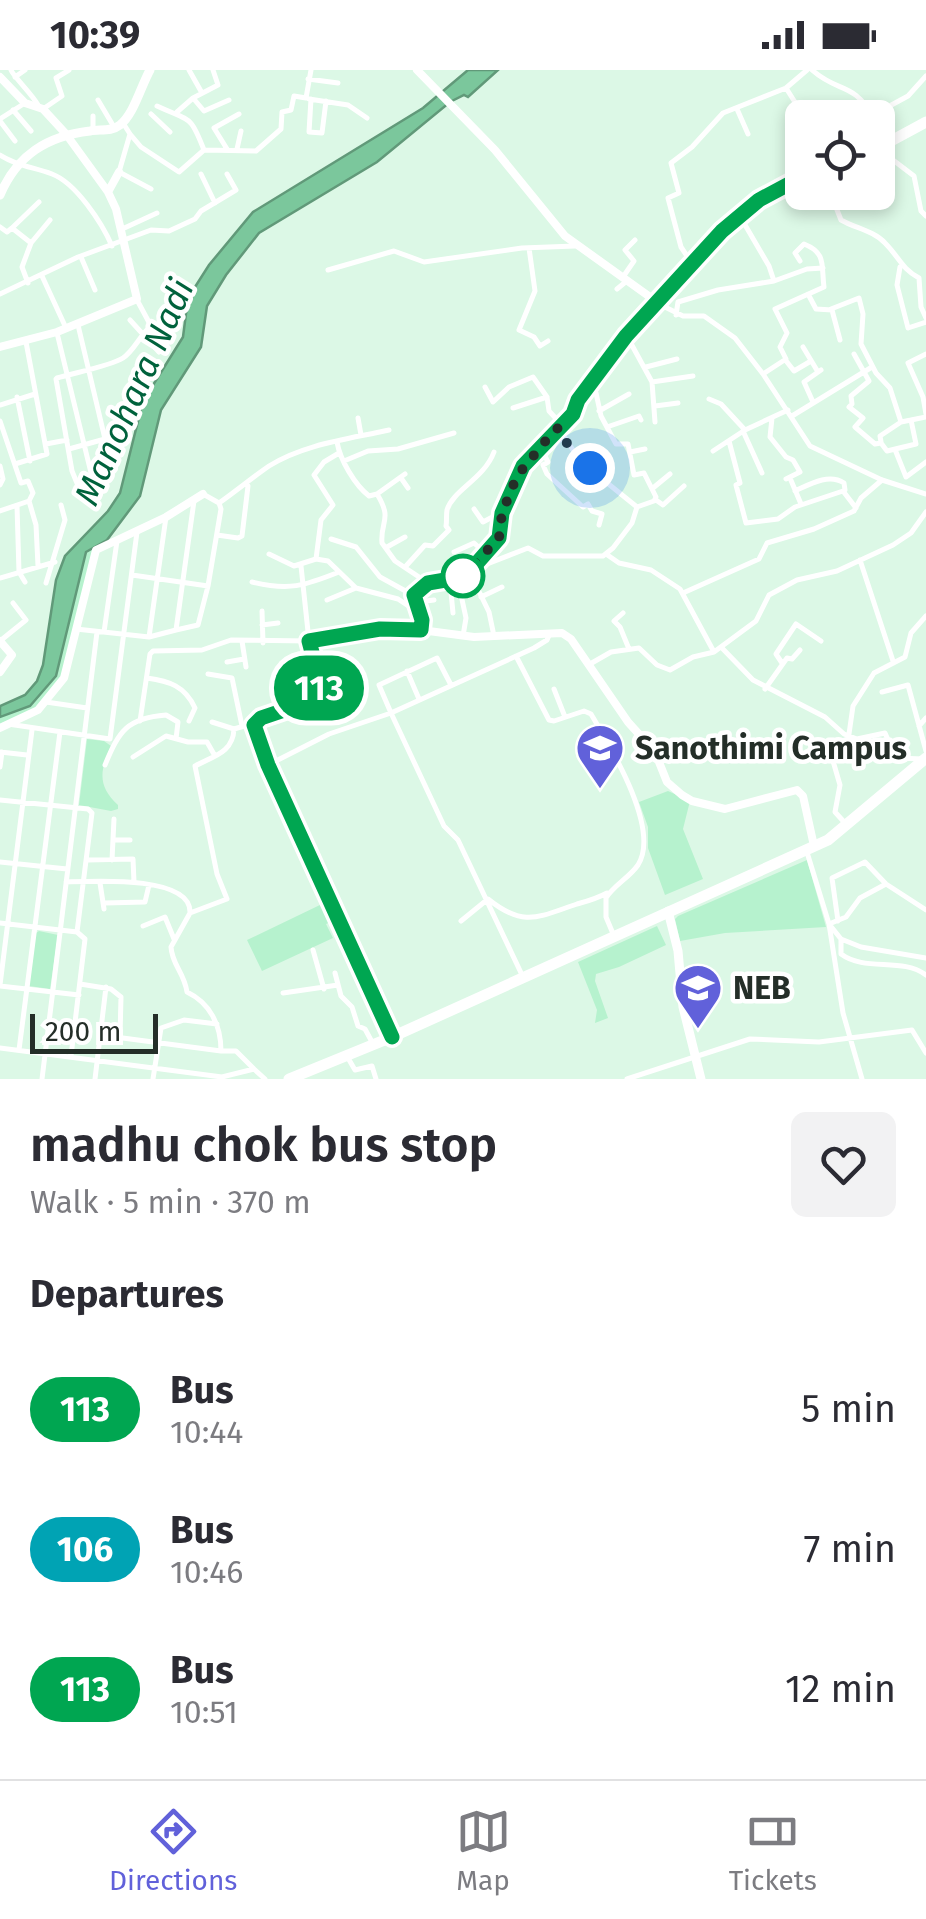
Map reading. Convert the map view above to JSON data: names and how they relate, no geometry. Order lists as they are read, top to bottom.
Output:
{
  "water": ["Manohara Nadi"],
  "places": {
    "school or university": ["Sanothimi Campus", "NEB"]
  },
  "lines": ["bus line 113"],
  "scale_bar": "200 m",
  "page": {
    "status": "10:39",
    "on_map": "113",
    "scale": "200 m",
    "heading": [
      ["madhu chok bus stop", "Walk · 5 min · 370 m"],
      "Departures"
    ],
    "list": [
      {
        "mark": "113",
        "name": "Bus",
        "note": "10:44",
        "value": "5 min"
      },
      {
        "mark": "106",
        "name": "Bus",
        "note": "10:46",
        "value": "7 min"
      },
      {
        "mark": "113",
        "name": "Bus",
        "note": "10:51",
        "value": "12 min"
      }
    ],
    "tabs": ["Directions", "Map", "Tickets"]
  }
}
